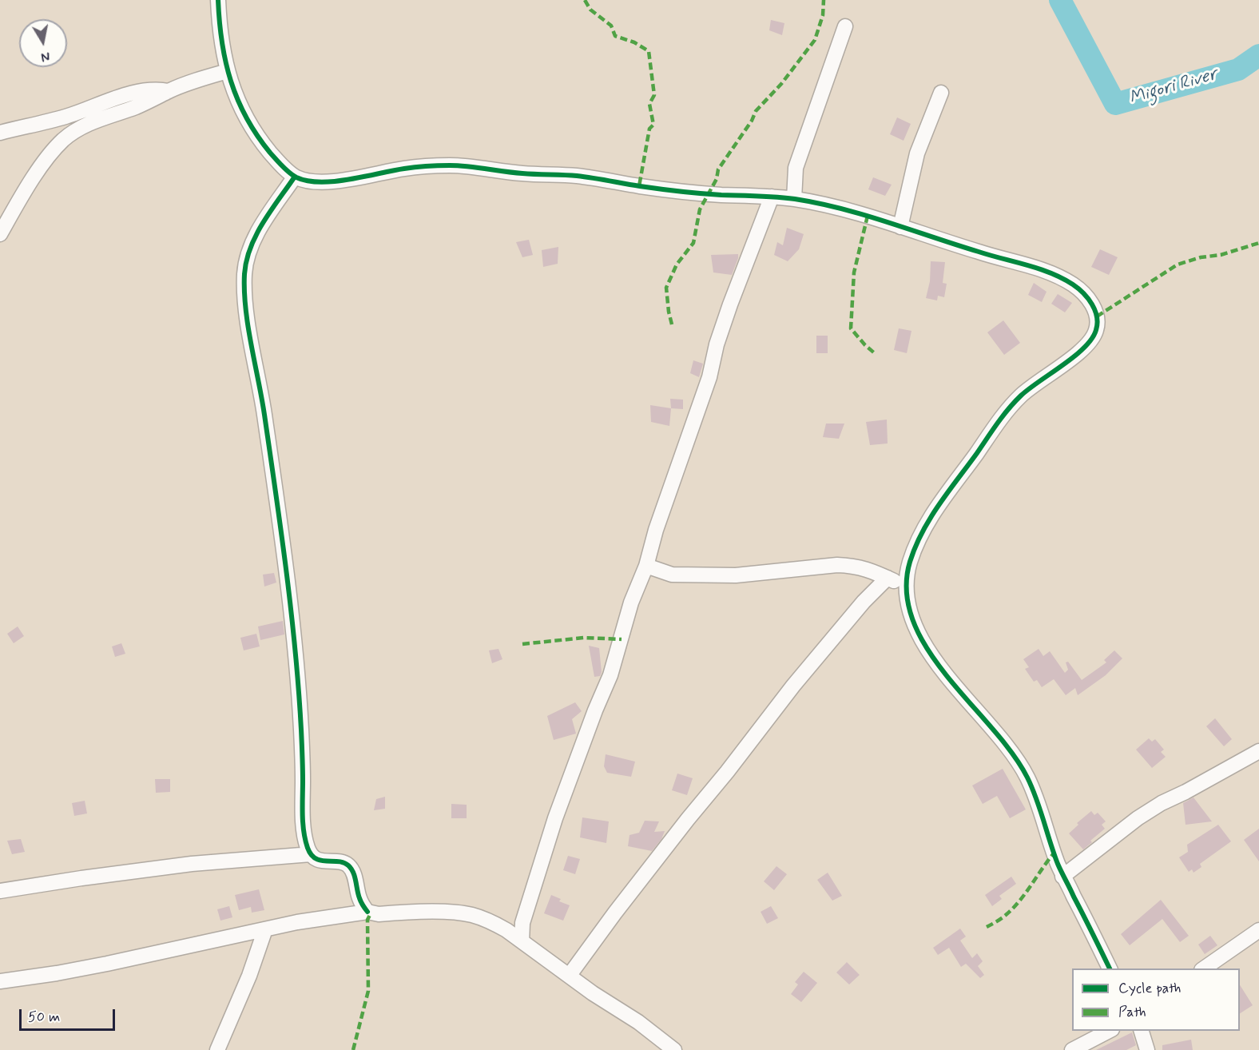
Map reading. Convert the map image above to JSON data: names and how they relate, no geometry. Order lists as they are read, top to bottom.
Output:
{
  "water": ["Migori River"],
  "legend": ["Cycle path", "Path"],
  "scale_bar": "50 m",
  "north": "bottom"
}
